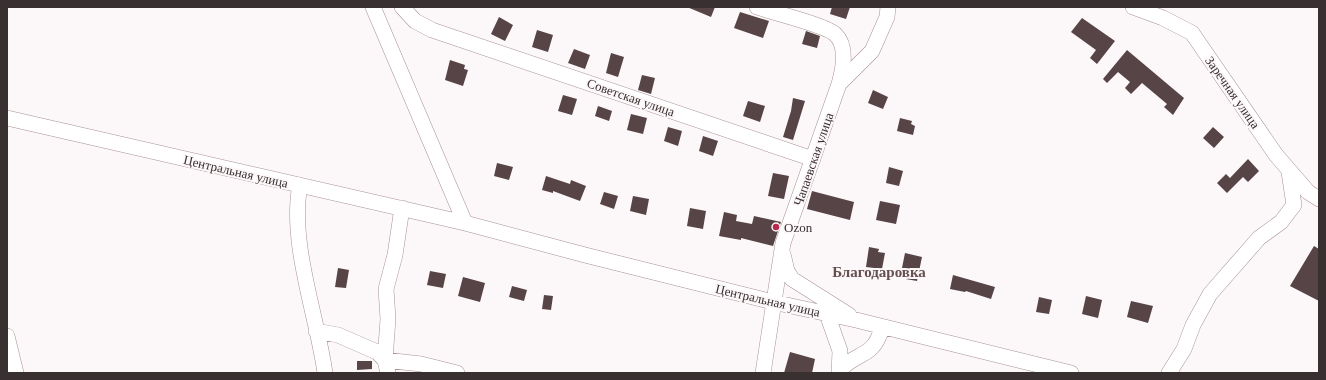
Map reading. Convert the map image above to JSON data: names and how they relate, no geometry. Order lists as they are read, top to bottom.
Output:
{
  "streets": {
    "street": [
      "Заречная улица",
      "Советская улица",
      "Чапаевская улица",
      "Центральная улица"
    ]
  },
  "crossings": [
    ["Советская улица", "Чапаевская улица"],
    ["Чапаевская улица", "Центральная улица"]
  ],
  "districts": ["Благодаровка"],
  "places": ["Ozon"]
}
